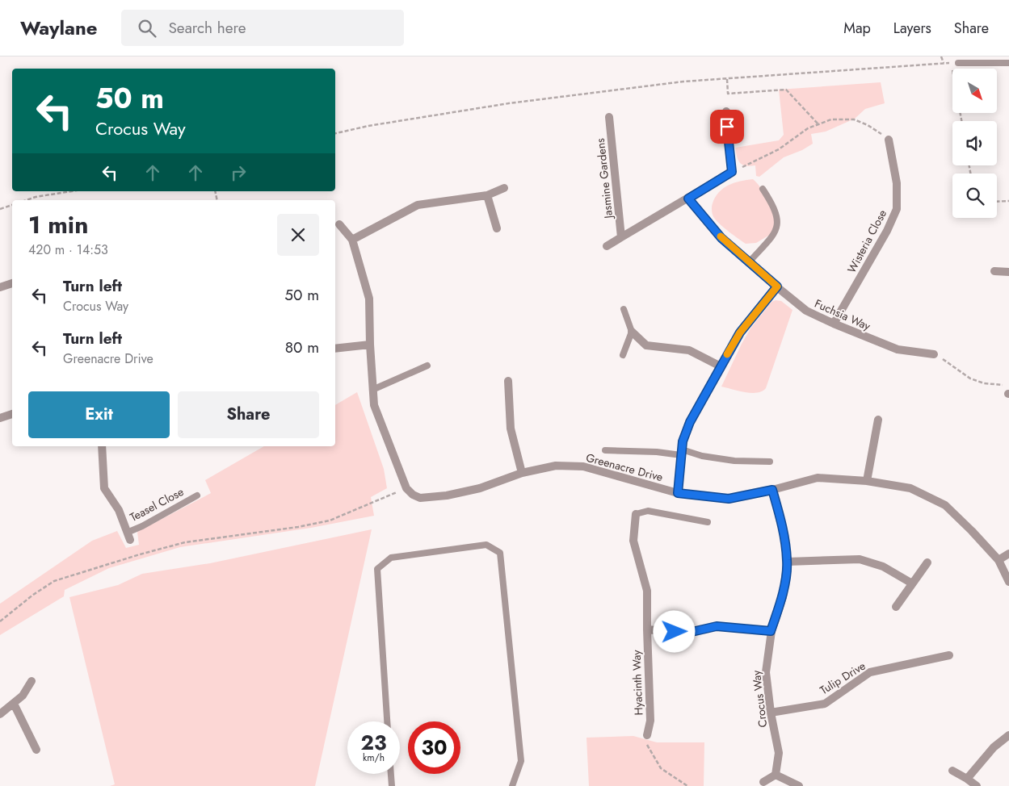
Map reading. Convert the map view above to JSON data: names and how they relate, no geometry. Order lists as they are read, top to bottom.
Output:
{
  "streets": {
    "street": [
      "Jasmine Gardens",
      "Wisteria Close",
      "Fuchsia Way",
      "Greenacre Drive",
      "Teasel Close",
      "Tulip Drive",
      "Hyacinth Way",
      "Crocus Way"
    ]
  },
  "crossings": [
    ["Wisteria Close", "Fuchsia Way"],
    ["Greenacre Drive", "Crocus Way"],
    ["Tulip Drive", "Crocus Way"]
  ],
  "north": "bottom right",
  "page": {
    "header": "Waylane",
    "search": "Search here",
    "nav": ["Map", "Layers", "Share"],
    "turn": ["50 m", "Crocus Way"],
    "heading": ["1 min", "420 m · 14:53"],
    "list": [
      {
        "name": "Turn left",
        "note": "Crocus Way",
        "value": "50 m"
      },
      {
        "name": "Turn left",
        "note": "Greenacre Drive",
        "value": "80 m"
      }
    ],
    "buttons": ["Exit", "Share"],
    "speed": "23 km/h",
    "limit": "30"
  }
}
